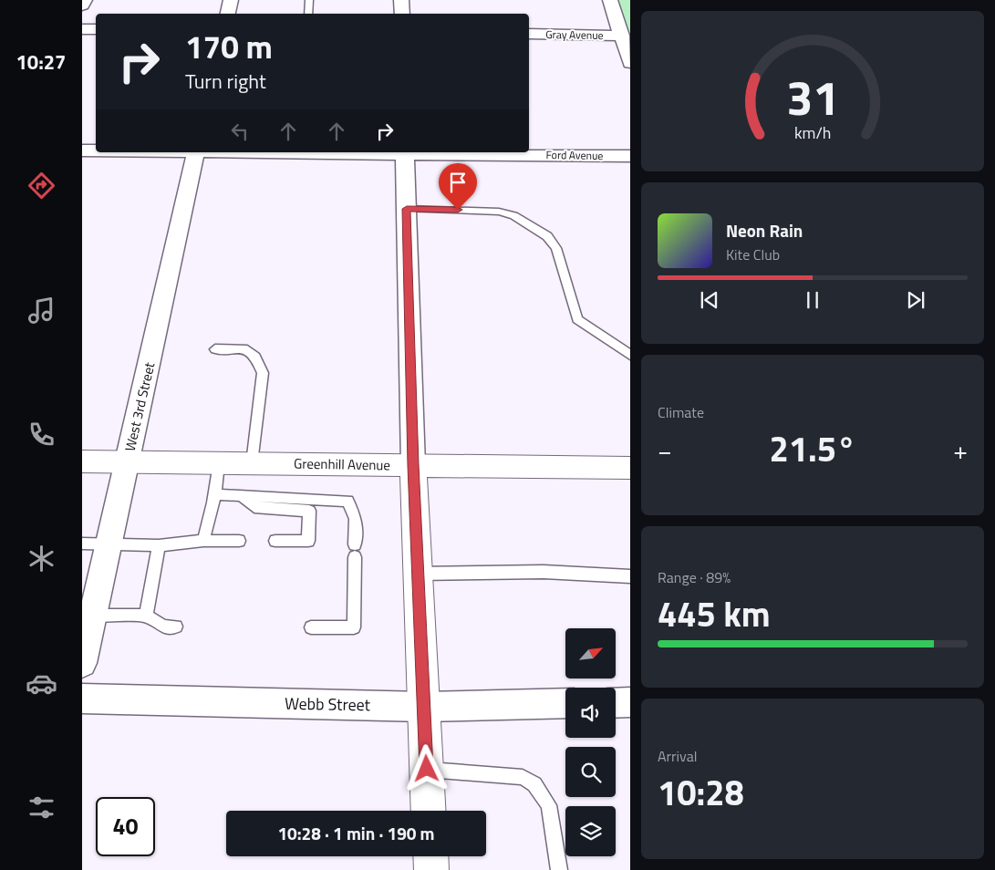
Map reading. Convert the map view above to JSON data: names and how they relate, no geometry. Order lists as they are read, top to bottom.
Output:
{
  "streets": {
    "street": [
      "Gray Avenue",
      "Ford Avenue",
      "West 3rd Street",
      "Greenhill Avenue",
      "Webb Street"
    ]
  },
  "crossings": [
    ["West 3rd Street", "Greenhill Avenue"]
  ],
  "north": "top right",
  "page": {
    "tabs": "10:27",
    "turn": ["170 m", "Turn right"],
    "song": ["Neon Rain", "Kite Club"],
    "tile": [
      "Climate",
      ["Range · 89%", "445 km"],
      ["Arrival", "10:28"]
    ],
    "heat": ["−", "21.5°", "+"],
    "limit": "40",
    "trip": "10:28 · 1 min · 190 m",
    "gauge": ["31", "km/h"]
  }
}
